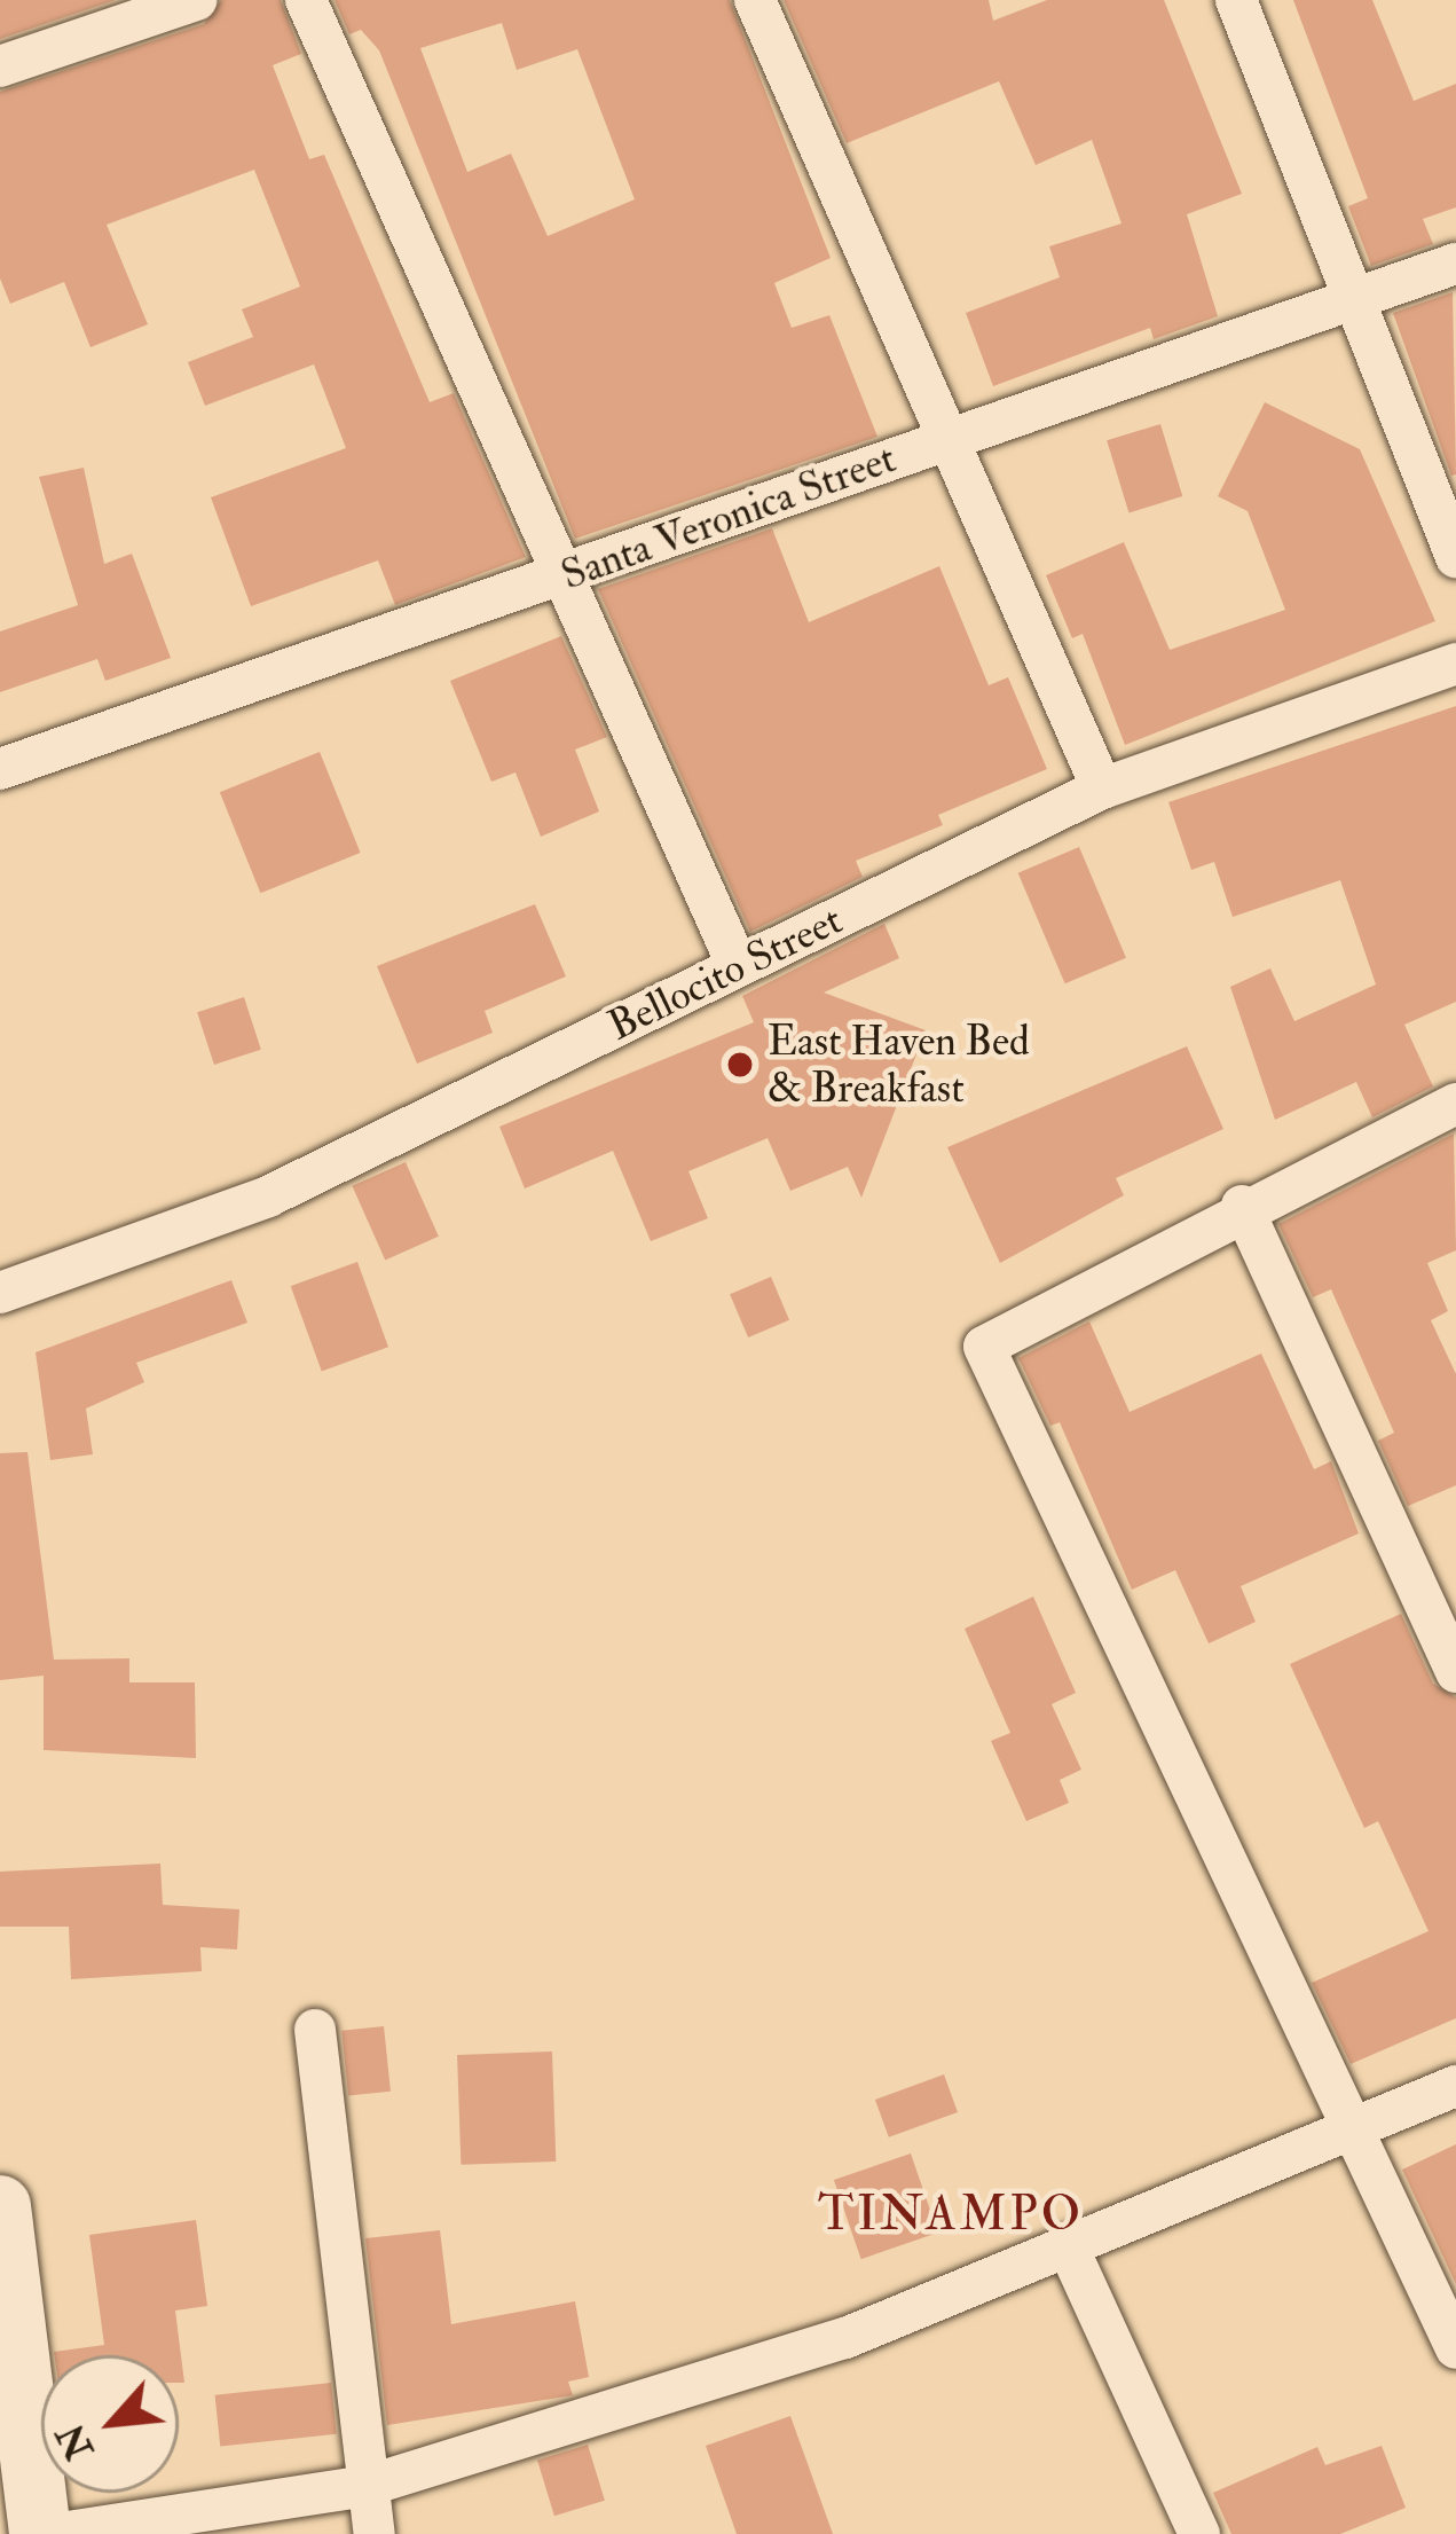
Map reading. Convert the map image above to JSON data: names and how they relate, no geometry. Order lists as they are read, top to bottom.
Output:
{
  "streets": {
    "street": ["Santa Veronica Street", "Bellocito Street"]
  },
  "districts": ["TINAMPO"],
  "places": ["East Haven Bed & Breakfast"],
  "north": "bottom left"
}
